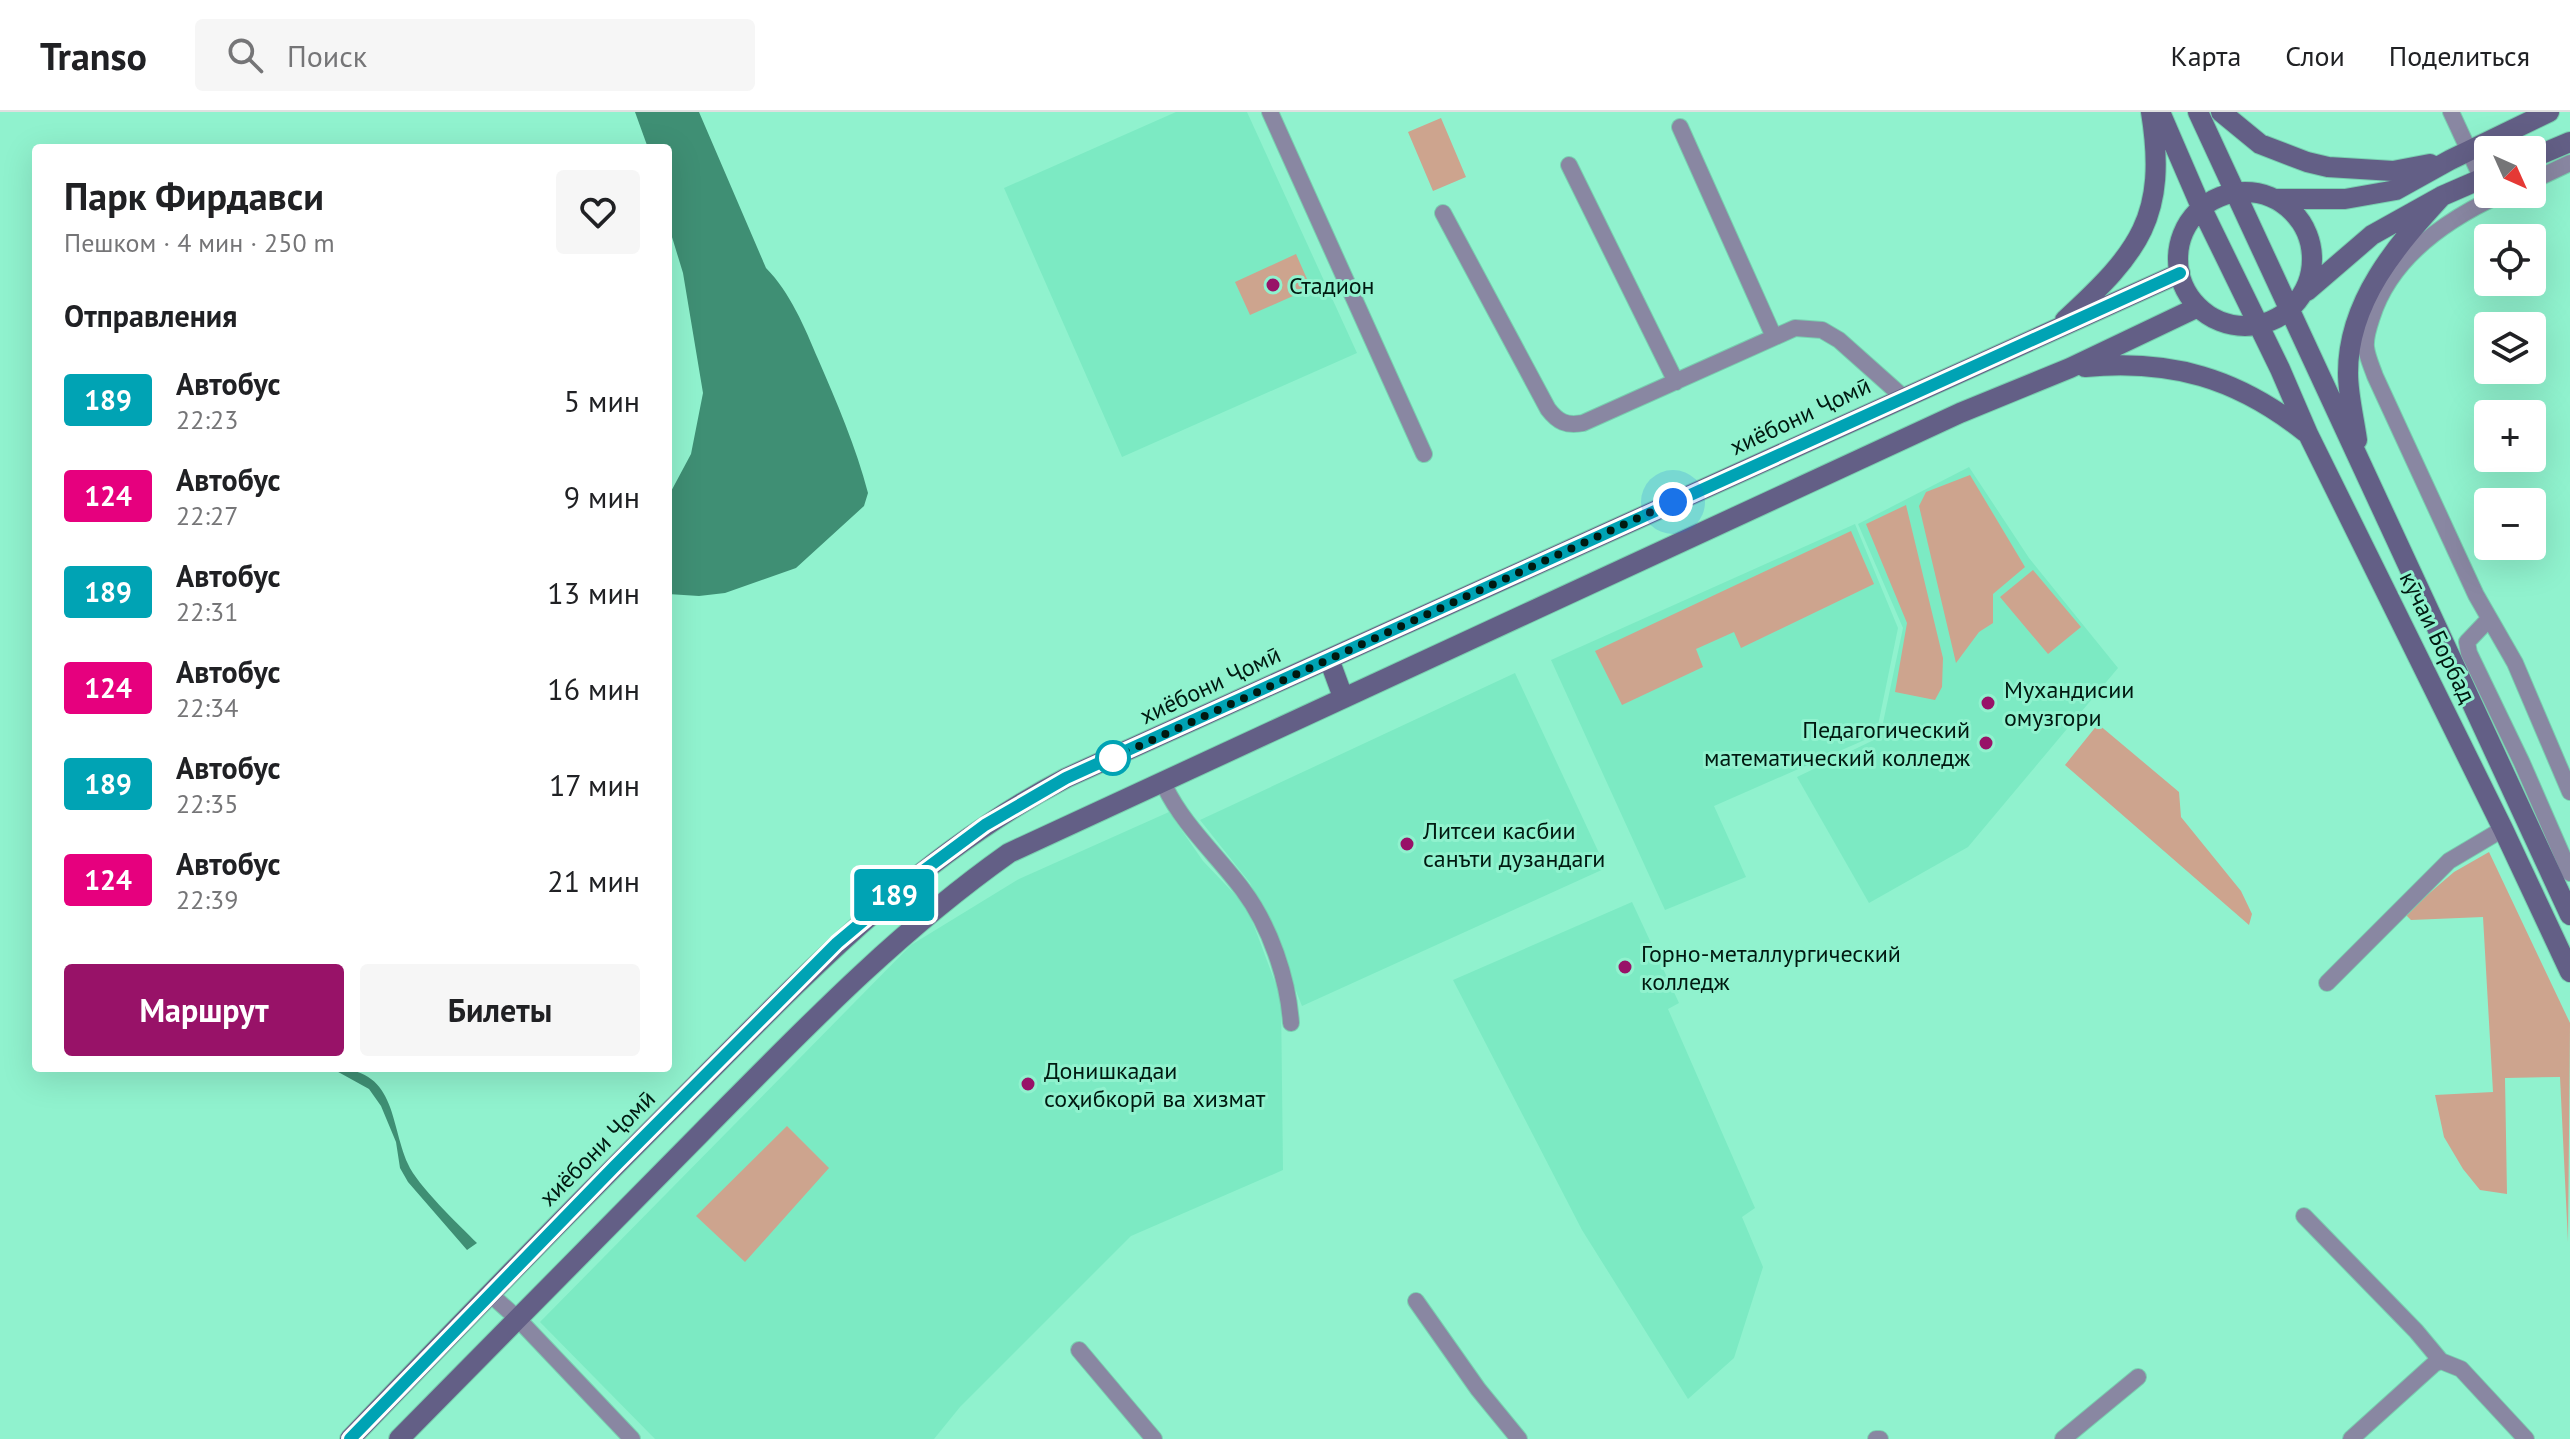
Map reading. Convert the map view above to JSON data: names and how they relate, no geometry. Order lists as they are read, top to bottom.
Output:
{
  "streets": {
    "main road": ["хиёбони Ҷомӣ", "кӯчаи Борбад"]
  },
  "places": [
    "Стадион",
    "Мухандисии омузгори",
    "Педагогический математический колледж",
    "Литсеи касбии санъти дузандаги",
    "Горно-металлургический колледж",
    "Донишкадаи соҳибкорӣ ва хизмат"
  ],
  "lines": ["bus line 189"],
  "north": "bottom right",
  "page": {
    "header": "Transo",
    "search": "Поиск",
    "nav": ["Карта", "Слои", "Поделиться"],
    "on_map": "189",
    "map_buttons": ["+", "−"],
    "heading": [
      ["Парк Фирдавси", "Пешком · 4 мин · 250 m"],
      "Отправления"
    ],
    "list": [
      {
        "mark": "189",
        "name": "Автобус",
        "note": "22:23",
        "value": "5 мин"
      },
      {
        "mark": "124",
        "name": "Автобус",
        "note": "22:27",
        "value": "9 мин"
      },
      {
        "mark": "189",
        "name": "Автобус",
        "note": "22:31",
        "value": "13 мин"
      },
      {
        "mark": "124",
        "name": "Автобус",
        "note": "22:34",
        "value": "16 мин"
      },
      {
        "mark": "189",
        "name": "Автобус",
        "note": "22:35",
        "value": "17 мин"
      },
      {
        "mark": "124",
        "name": "Автобус",
        "note": "22:39",
        "value": "21 мин"
      }
    ],
    "buttons": ["Маршрут", "Билеты"]
  }
}
